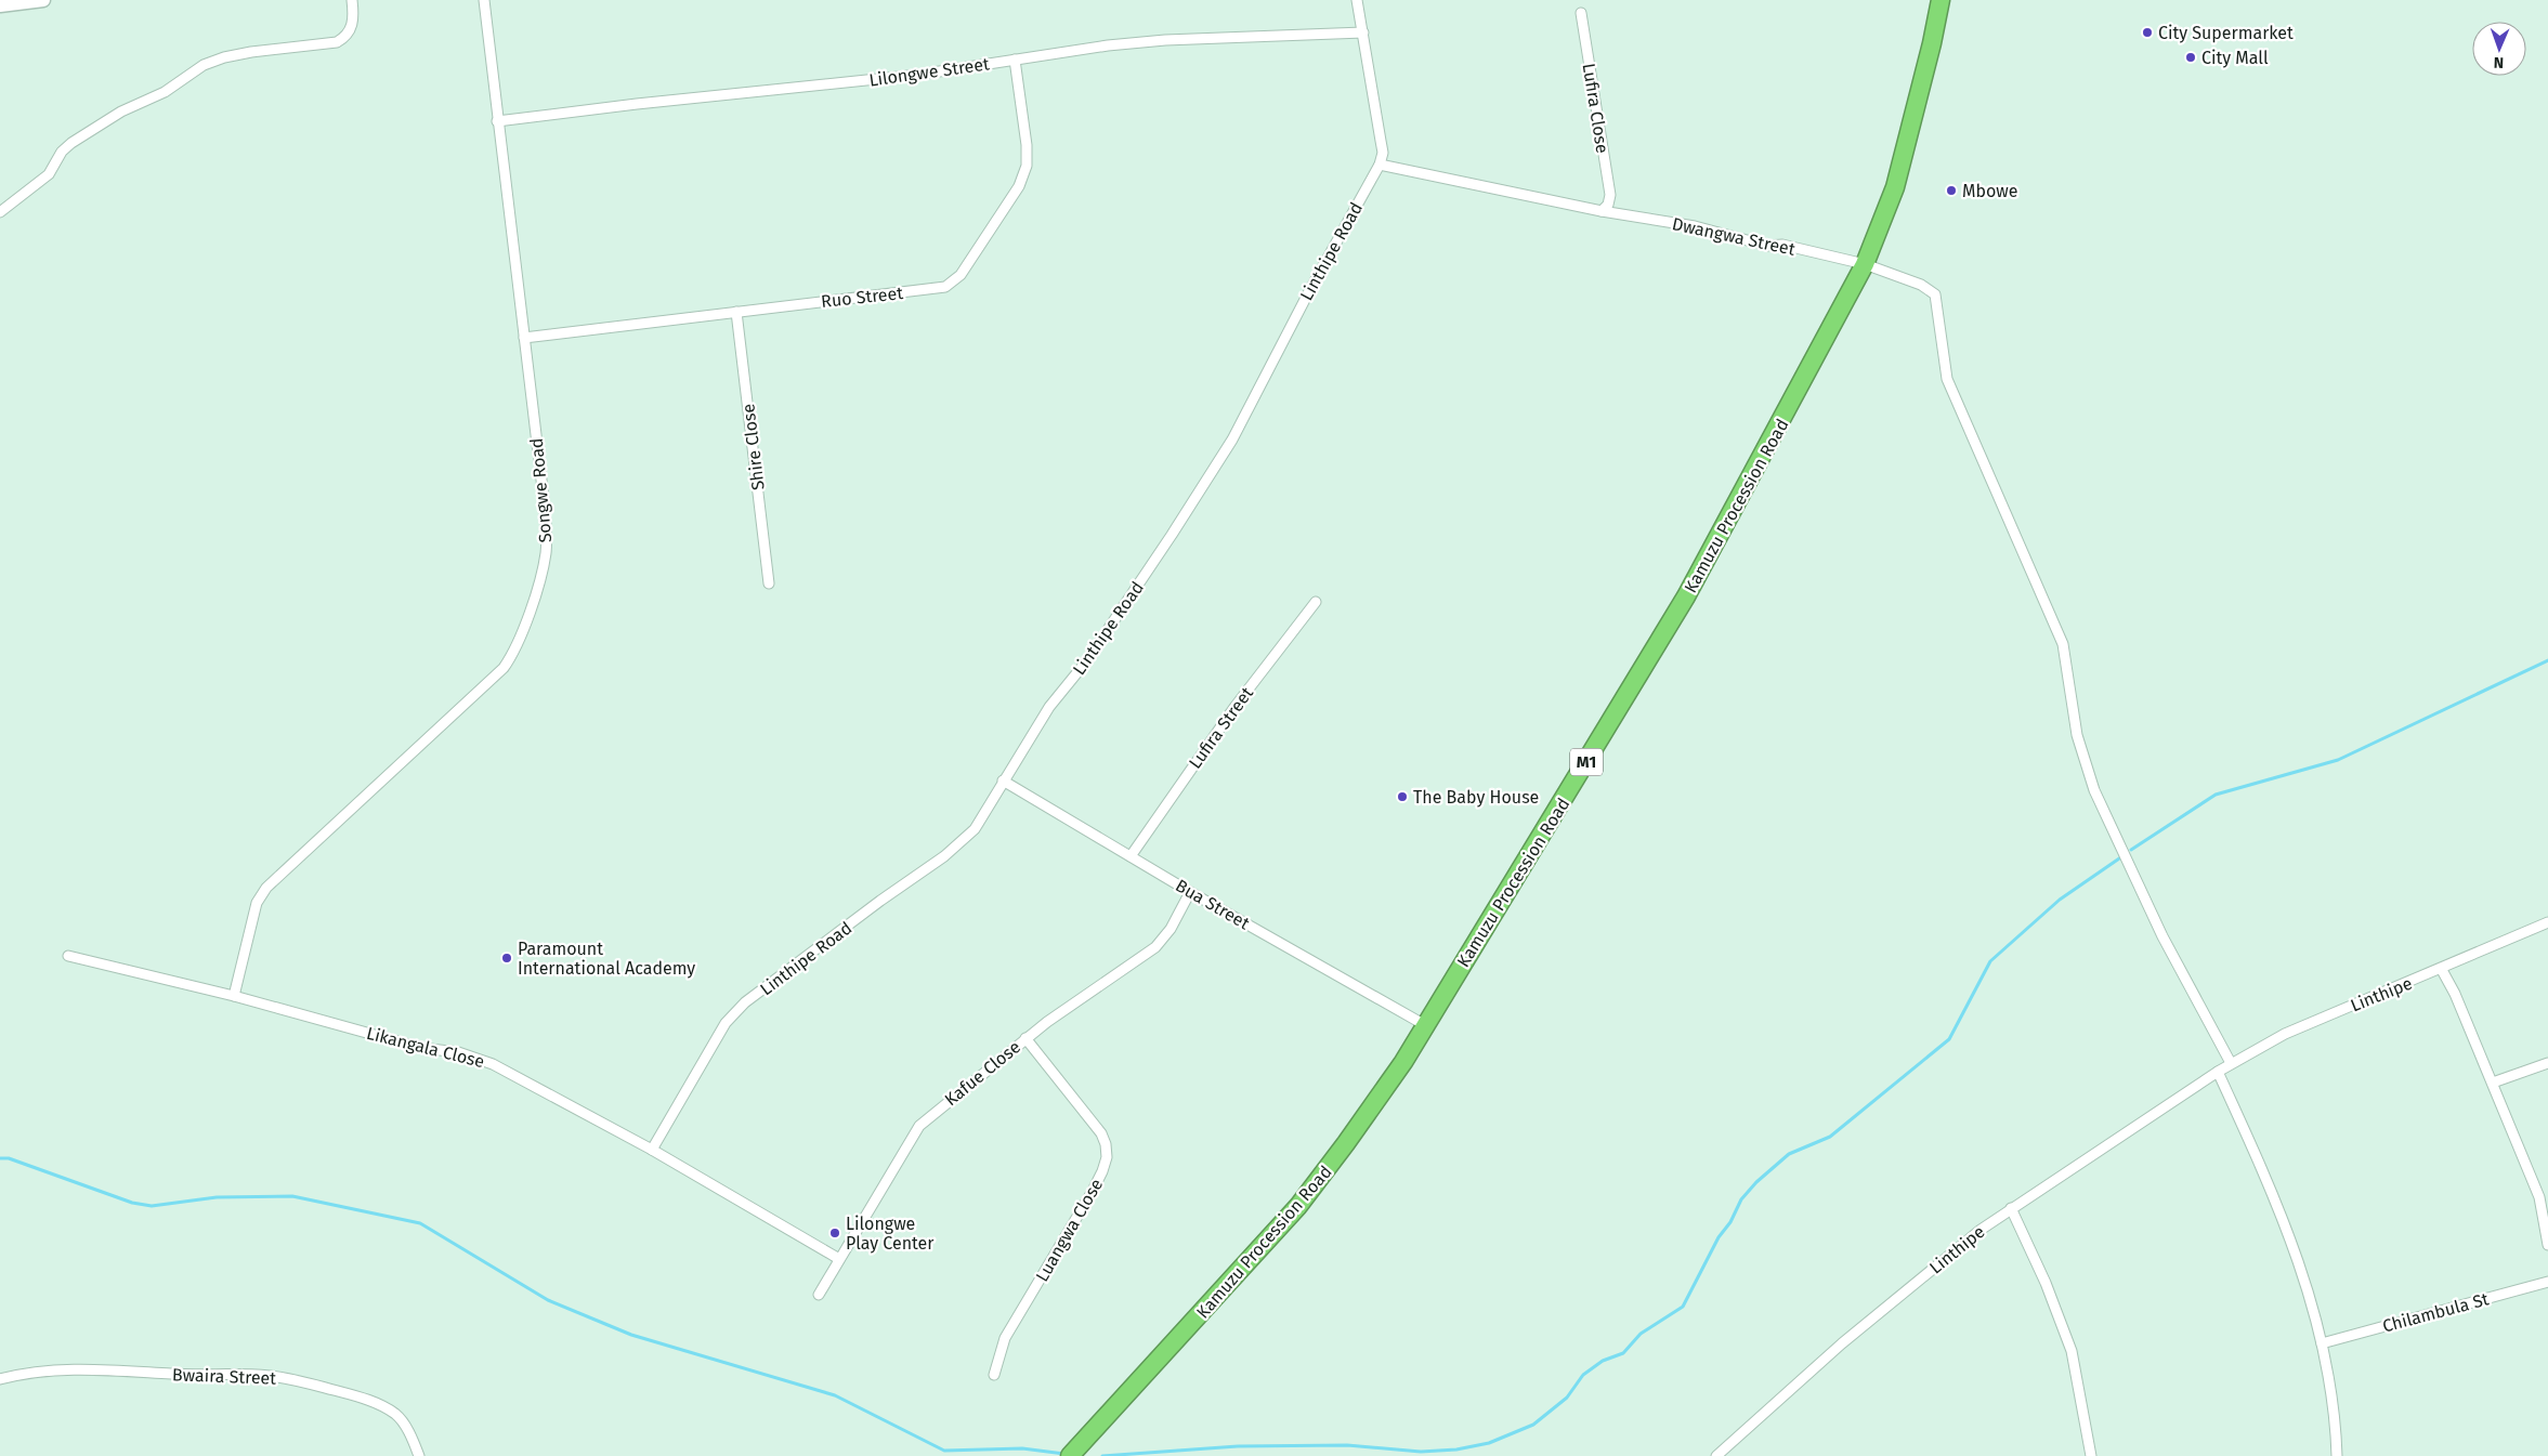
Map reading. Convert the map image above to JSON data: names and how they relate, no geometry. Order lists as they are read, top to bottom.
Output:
{
  "streets": {
    "highway": ["Kamuzu Procession Road", "M1"],
    "street": [
      "Lilongwe Street",
      "Lufira Close",
      "Dwangwa Street",
      "Linthipe Road",
      "Ruo Street",
      "Shire Close",
      "Songwe Road",
      "Lufira Street",
      "Bua Street",
      "Linthipe",
      "Likangala Close",
      "Kafue Close",
      "Luangwa Close",
      "Chilambula St",
      "Bwaira Street"
    ]
  },
  "crossings": [
    ["Lilongwe Street", "Linthipe Road"],
    ["Lilongwe Street", "Ruo Street"],
    ["Lilongwe Street", "Songwe Road"],
    ["Lufira Close", "Dwangwa Street"],
    ["Dwangwa Street", "Linthipe Road"],
    ["Dwangwa Street", "Kamuzu Procession Road"],
    ["Dwangwa Street", "Linthipe"],
    ["Linthipe Road", "Bua Street"],
    ["Linthipe Road", "Likangala Close"],
    ["Ruo Street", "Shire Close"],
    ["Ruo Street", "Songwe Road"],
    ["Songwe Road", "Likangala Close"],
    ["Kamuzu Procession Road", "Bua Street"],
    ["Lufira Street", "Bua Street"],
    ["Bua Street", "Kafue Close"],
    ["Likangala Close", "Kafue Close"],
    ["Kafue Close", "Luangwa Close"]
  ],
  "places": [
    "City Supermarket",
    "City Mall",
    "Mbowe",
    "The Baby House",
    "Paramount International Academy",
    "Lilongwe Play Center"
  ],
  "north": "bottom"
}
